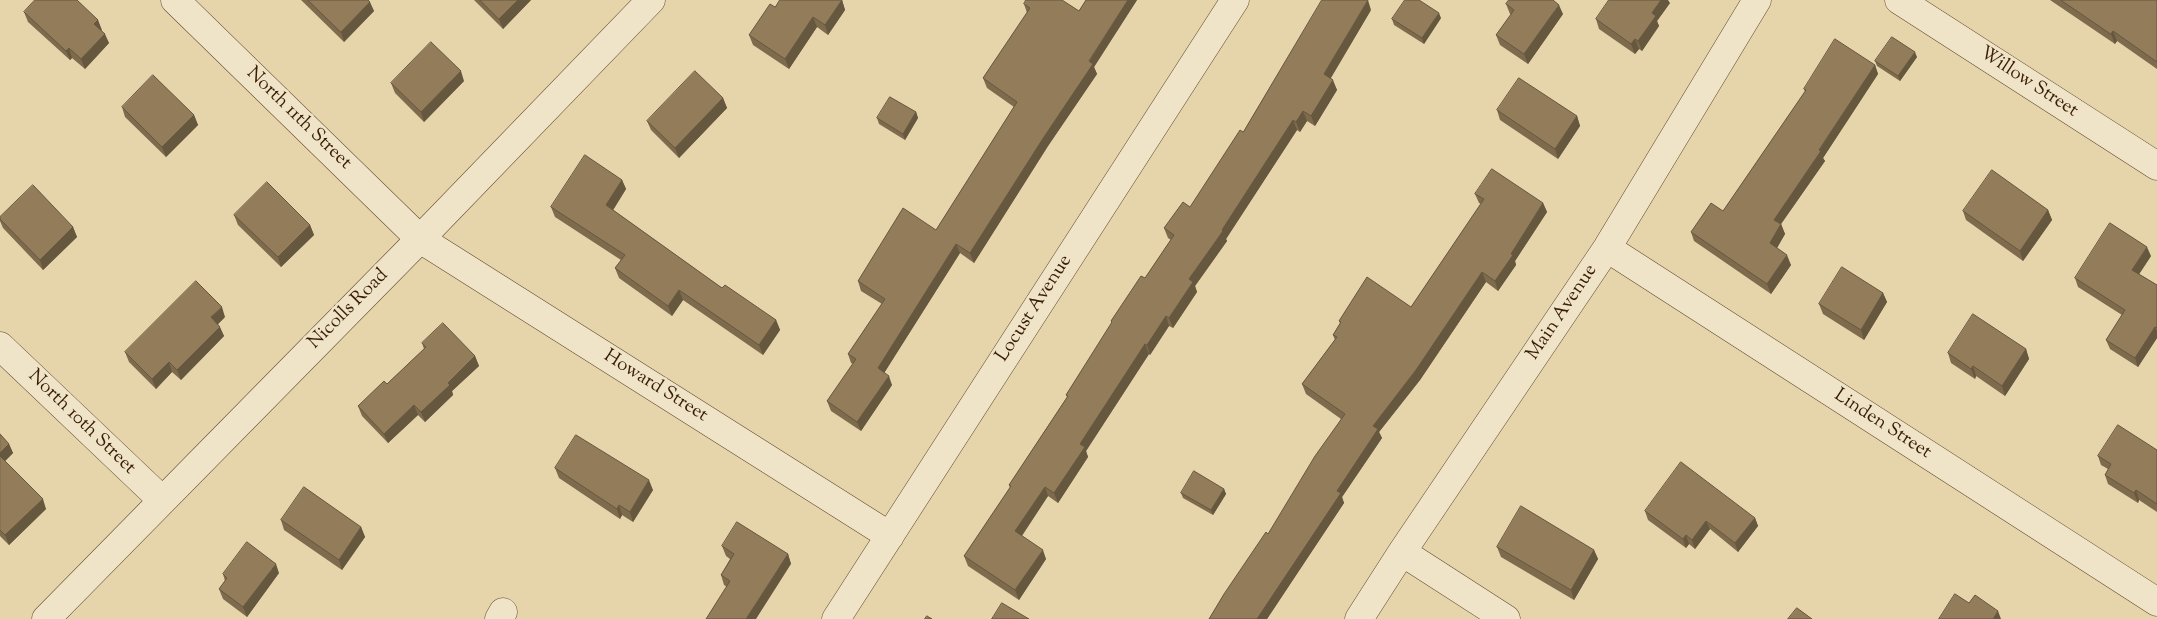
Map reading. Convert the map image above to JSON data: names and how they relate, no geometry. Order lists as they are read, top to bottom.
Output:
{
  "streets": {
    "street": [
      "Willow Street",
      "North 11th Street",
      "Locust Avenue",
      "Nicolls Road",
      "Main Avenue",
      "Howard Street",
      "North 10th Street",
      "Linden Street"
    ]
  },
  "crossings": [
    ["North 11th Street", "Nicolls Road"],
    ["North 11th Street", "Howard Street"],
    ["Locust Avenue", "Howard Street"],
    ["Nicolls Road", "Howard Street"],
    ["Nicolls Road", "North 10th Street"],
    ["Main Avenue", "Linden Street"]
  ]
}
